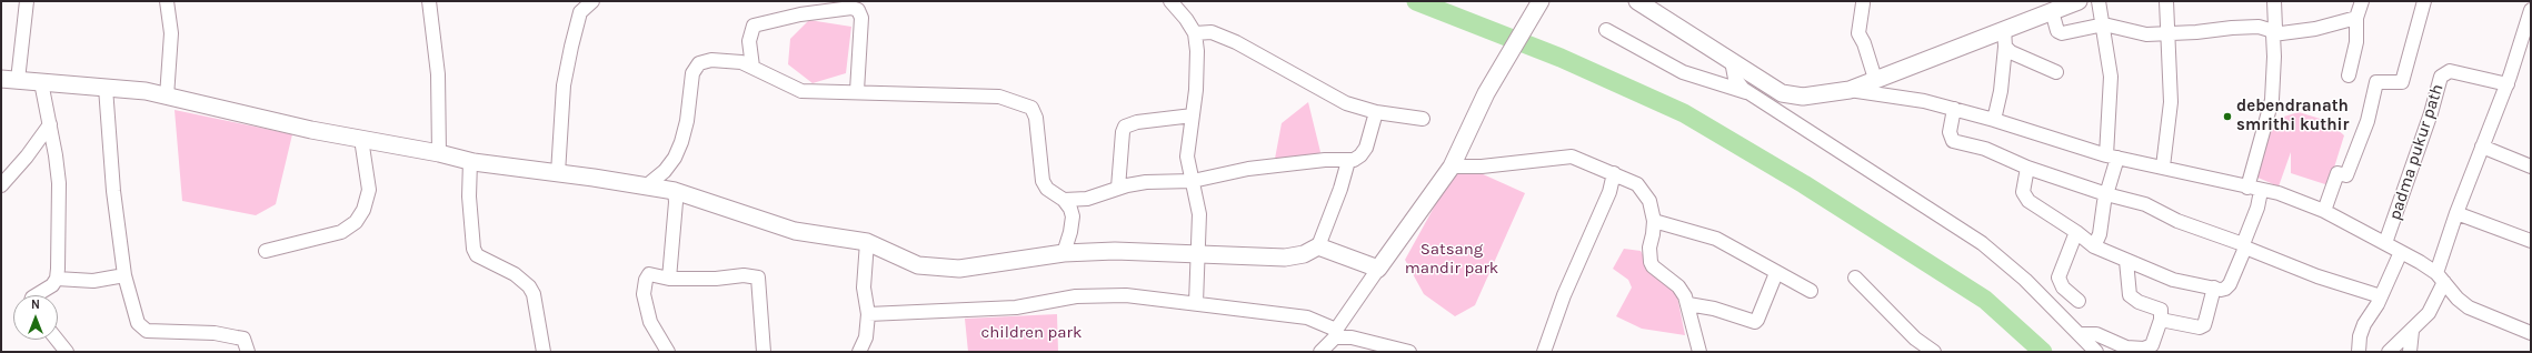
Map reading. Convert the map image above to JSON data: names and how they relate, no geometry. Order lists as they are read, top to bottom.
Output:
{
  "streets": {
    "street": ["padma pukur path"]
  },
  "parks": ["Satsang mandir park", "children park"],
  "places": ["debendranath smrithi kuthir"],
  "north": "top"
}
